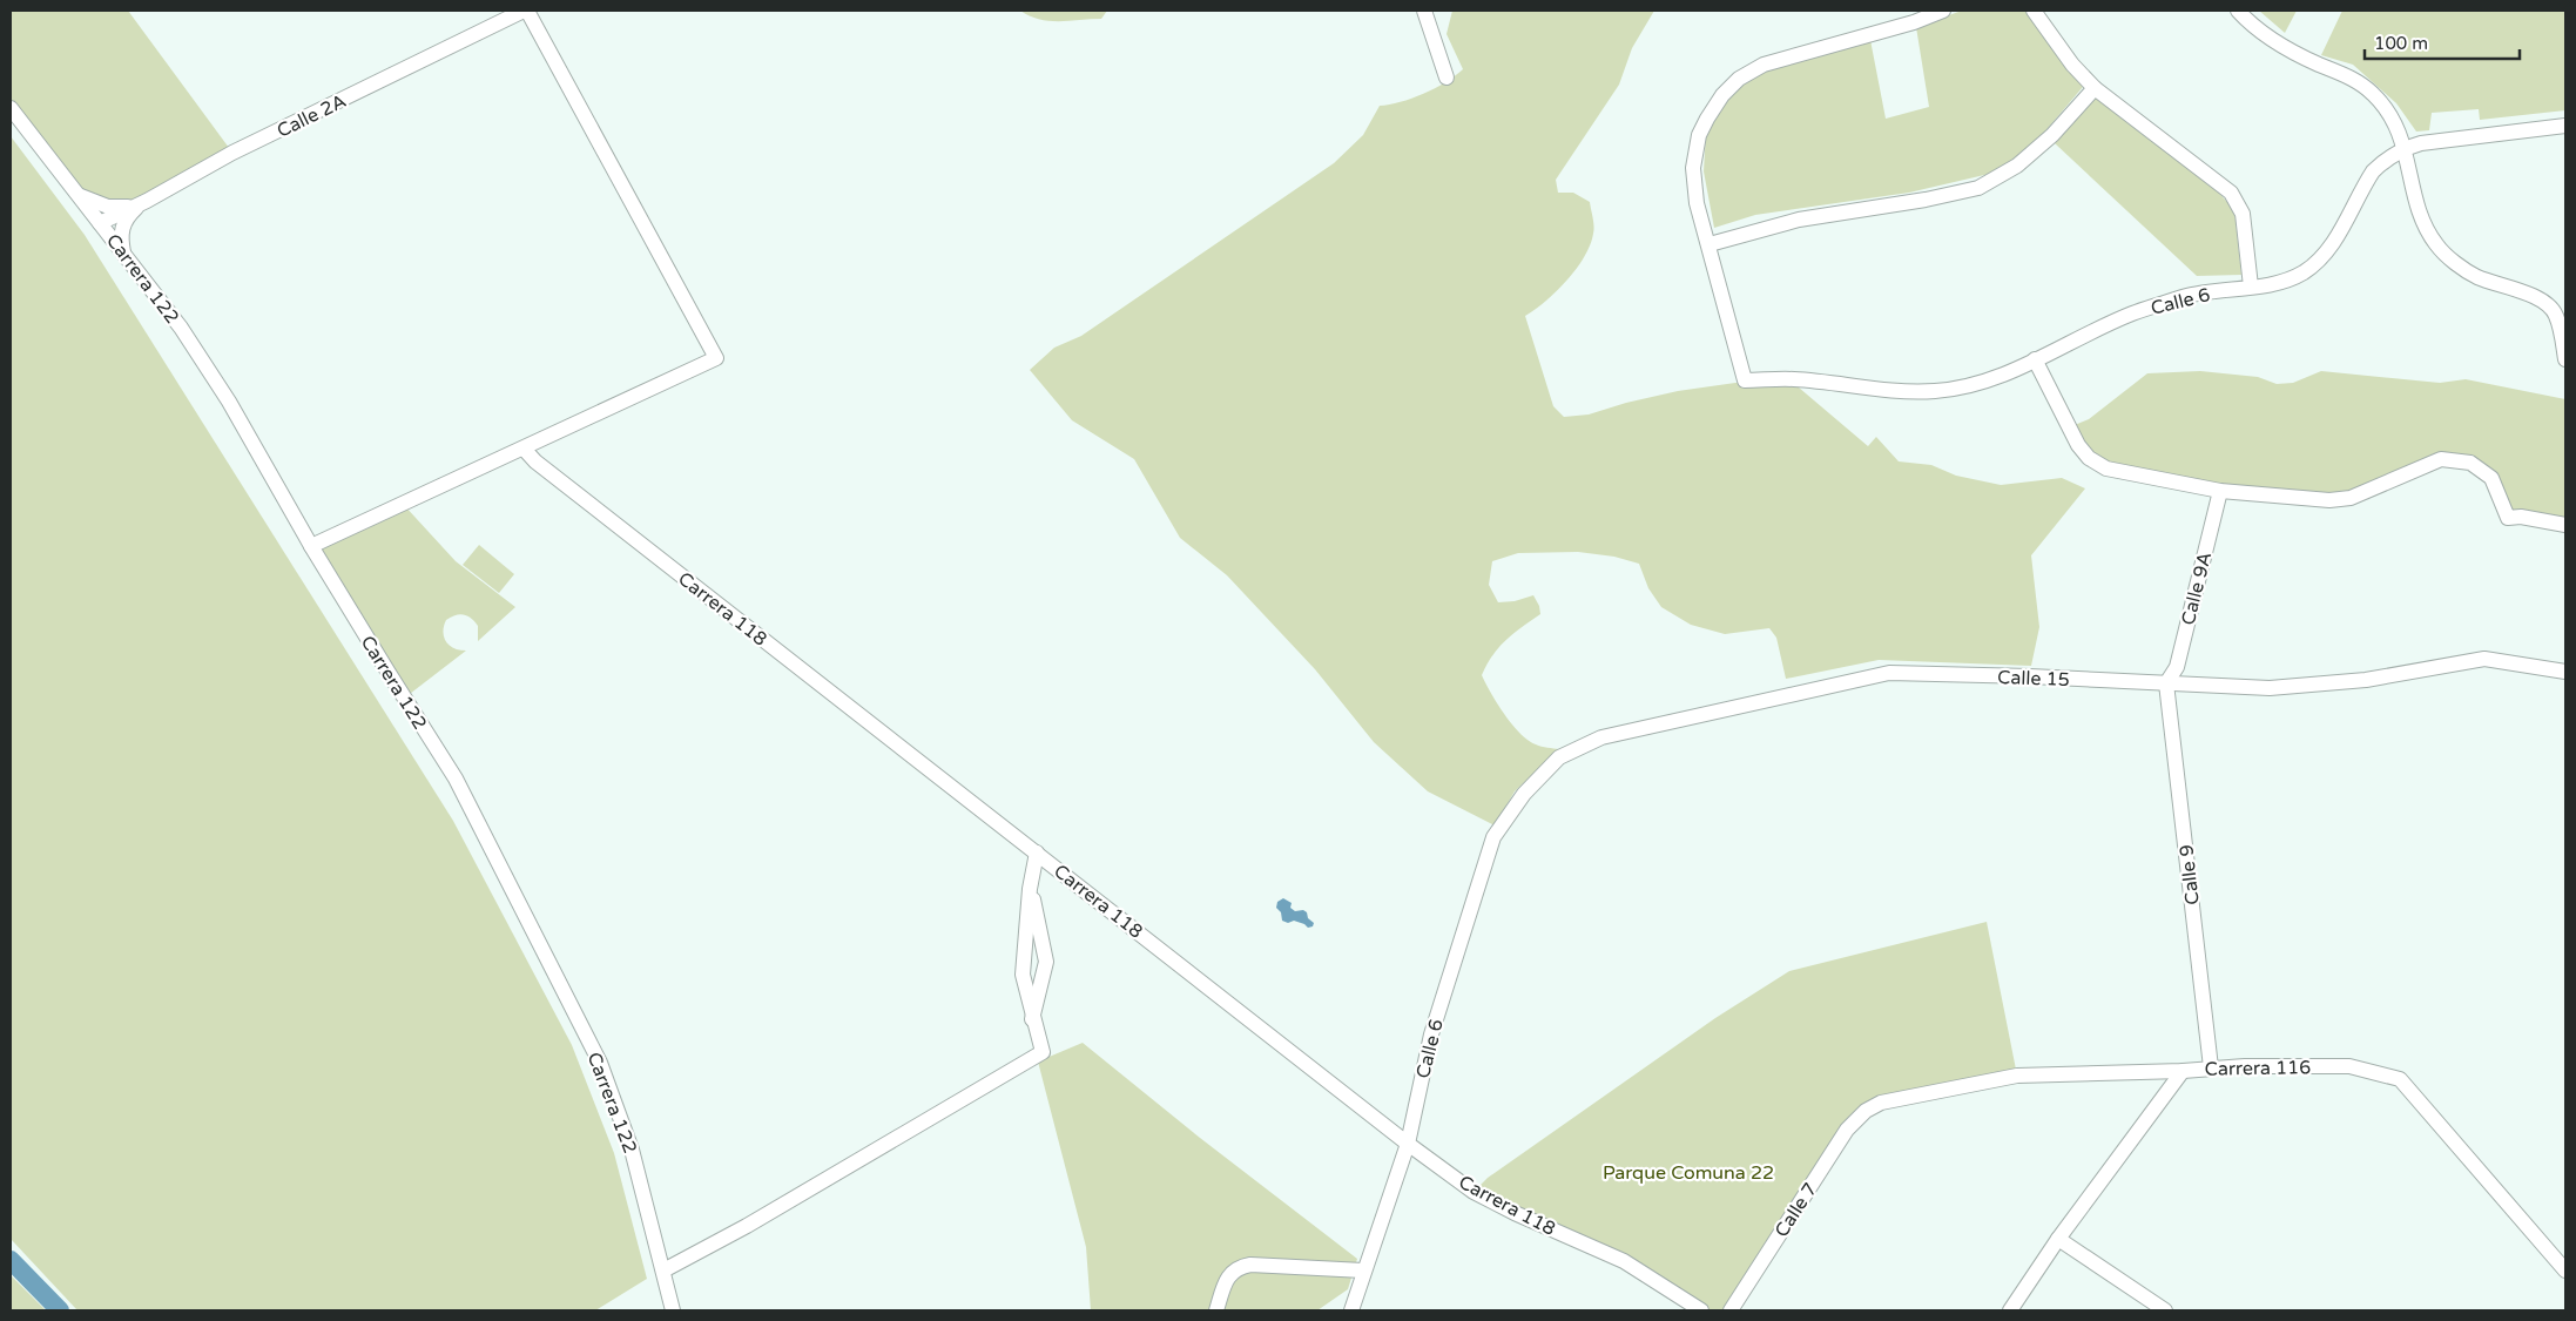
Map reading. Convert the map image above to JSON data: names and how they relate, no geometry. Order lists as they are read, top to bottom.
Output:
{
  "streets": {
    "street": [
      "Calle 2A",
      "Carrera 122",
      "Calle 6",
      "Calle 9A",
      "Carrera 118",
      "Calle 15",
      "Calle 9",
      "Carrera 116",
      "Calle 7"
    ]
  },
  "crossings": [
    ["Calle 2A", "Carrera 122"],
    ["Calle 6", "Carrera 118"],
    ["Calle 6", "Calle 15"],
    ["Calle 9A", "Calle 15"],
    ["Calle 9A", "Calle 9"],
    ["Calle 15", "Calle 9"],
    ["Calle 9", "Carrera 116"],
    ["Carrera 116", "Calle 7"]
  ],
  "parks": ["Parque Comuna 22"],
  "scale_bar": "100 m"
}
